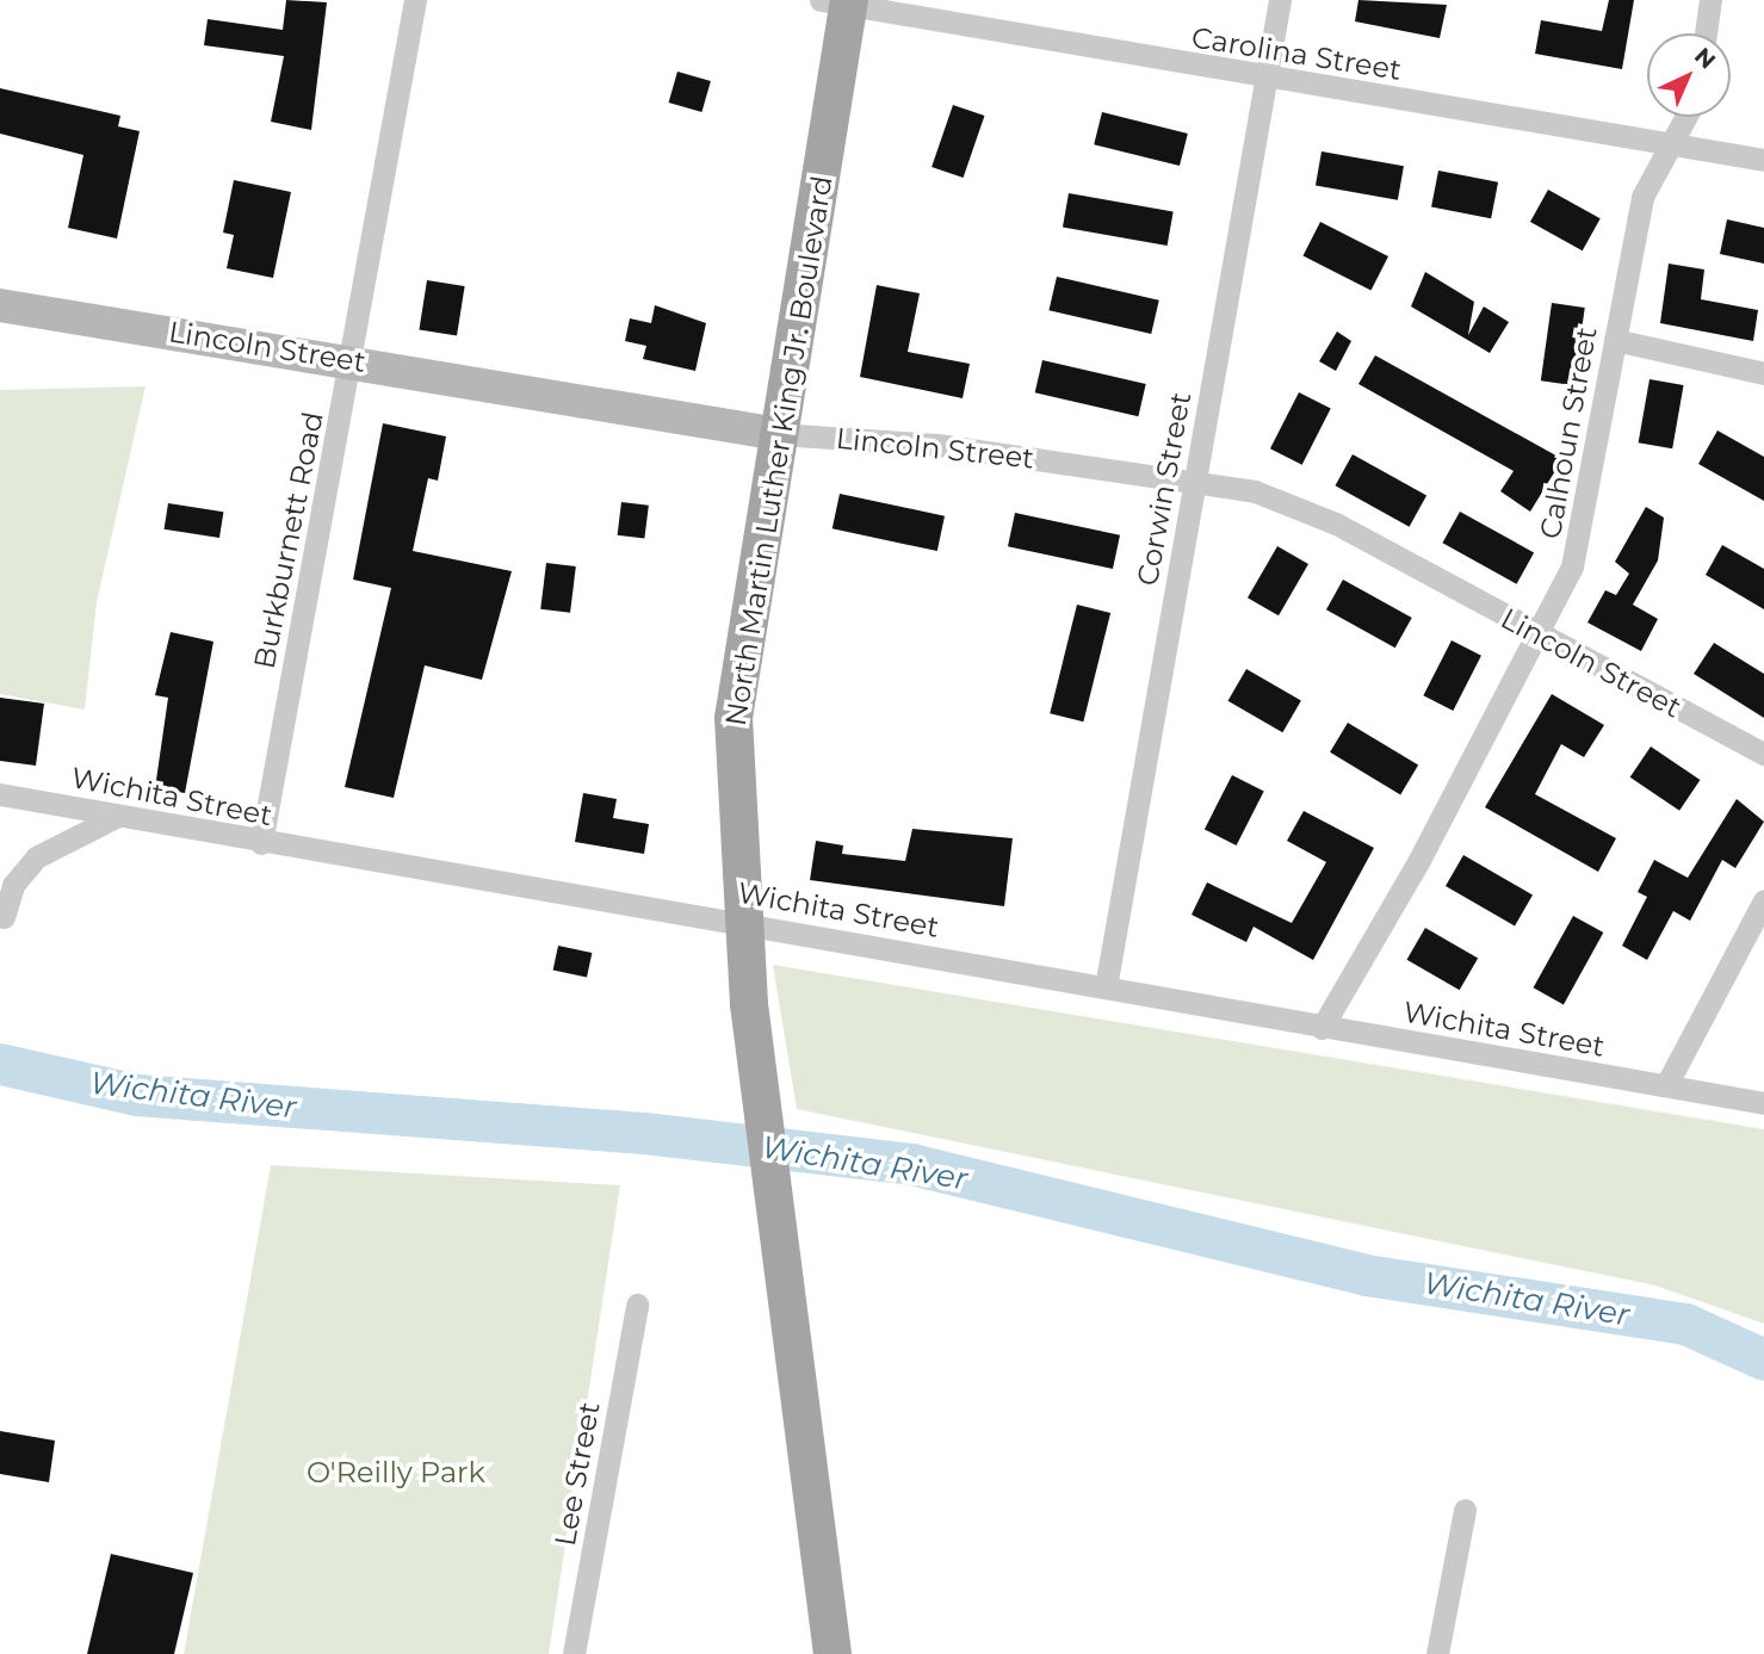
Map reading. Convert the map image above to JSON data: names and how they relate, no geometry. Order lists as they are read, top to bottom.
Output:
{
  "streets": {
    "main road": ["Lincoln Street", "North Martin Luther King Jr. Boulevard"],
    "street": [
      "Carolina Street",
      "Calhoun Street",
      "Corwin Street",
      "Burkburnett Road",
      "Wichita Street",
      "Lee Street"
    ]
  },
  "crossings": [
    ["Carolina Street", "Calhoun Street"],
    ["Carolina Street", "North Martin Luther King Jr. Boulevard"],
    ["Carolina Street", "Corwin Street"],
    ["Lincoln Street", "Calhoun Street"],
    ["Lincoln Street", "North Martin Luther King Jr. Boulevard"],
    ["Lincoln Street", "Corwin Street"],
    ["Lincoln Street", "Burkburnett Road"],
    ["Calhoun Street", "Wichita Street"],
    ["North Martin Luther King Jr. Boulevard", "Wichita Street"],
    ["Corwin Street", "Wichita Street"],
    ["Burkburnett Road", "Wichita Street"]
  ],
  "water": ["Wichita River"],
  "parks": ["O'Reilly Park"],
  "north": "top right"
}
